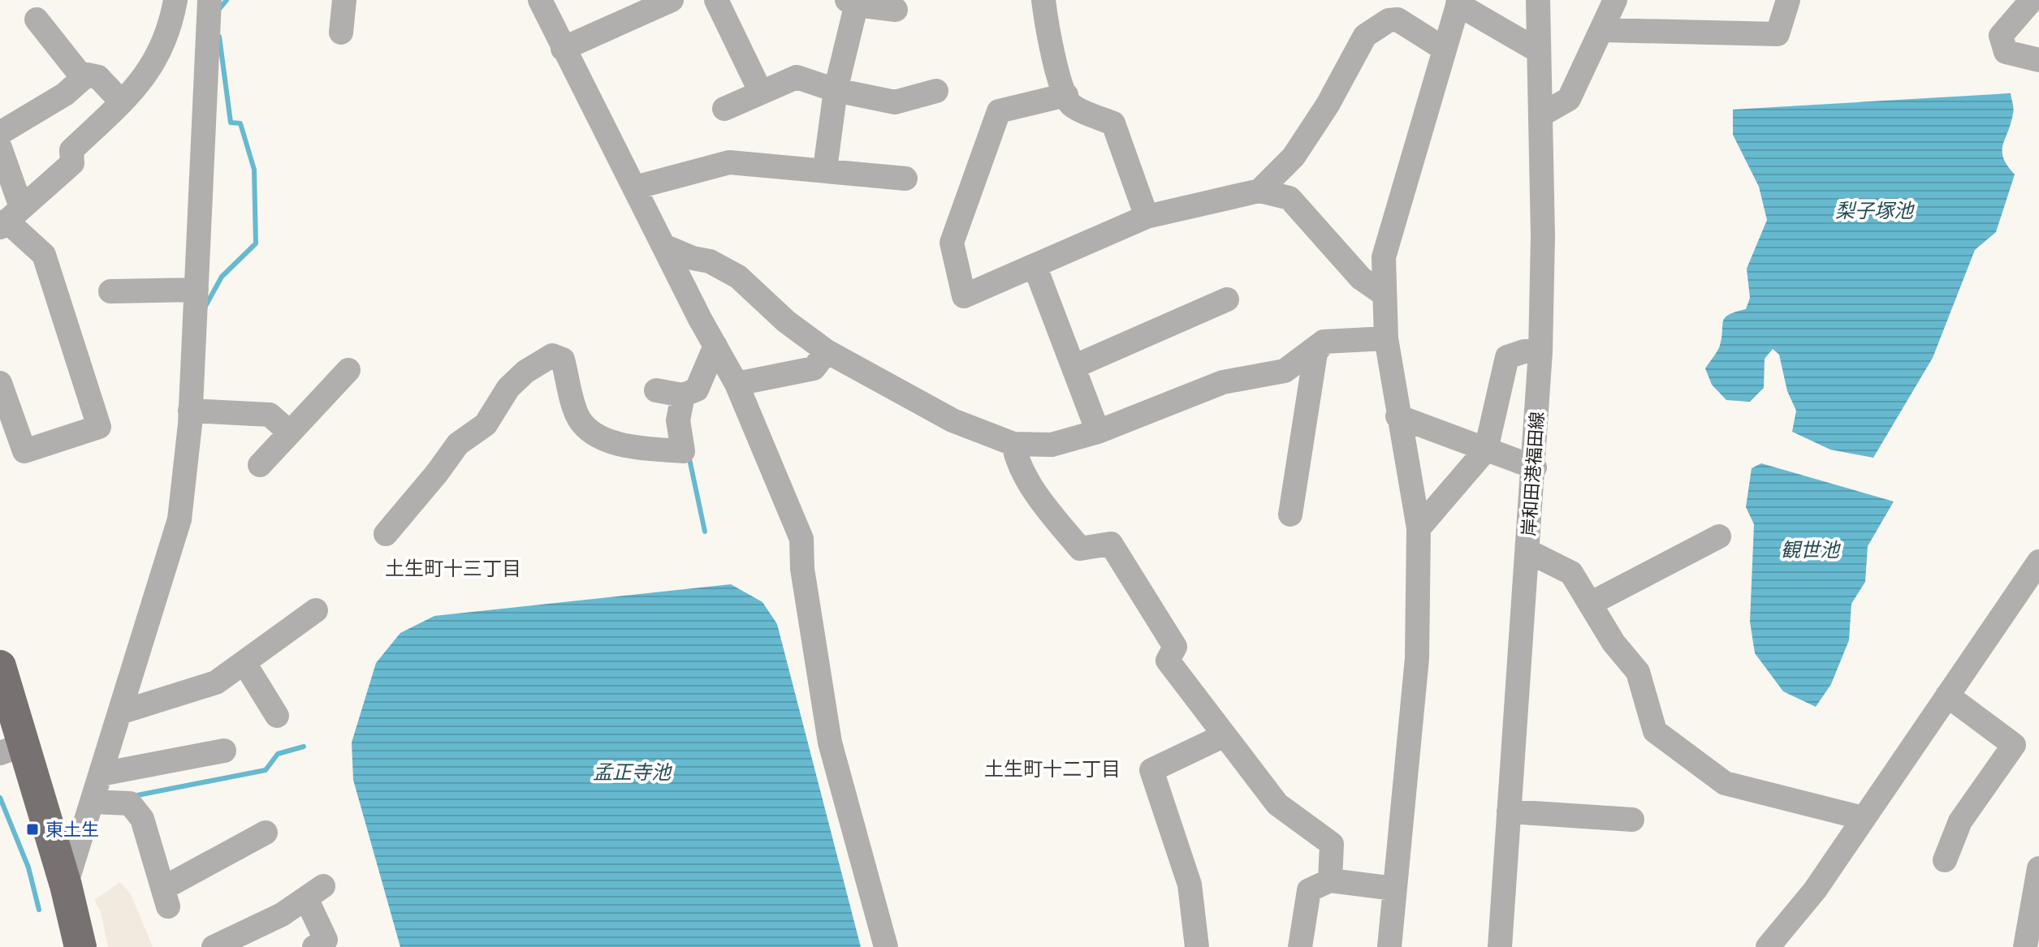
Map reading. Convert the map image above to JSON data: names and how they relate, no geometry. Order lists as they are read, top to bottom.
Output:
{
  "streets": {
    "street": ["岸和田港福田線"]
  },
  "districts": ["土生町十三丁目", "土生町十二丁目"],
  "water": ["梨子塚池", "観世池", "孟正寺池"],
  "places": {
    "transit": ["東土生"]
  }
}
